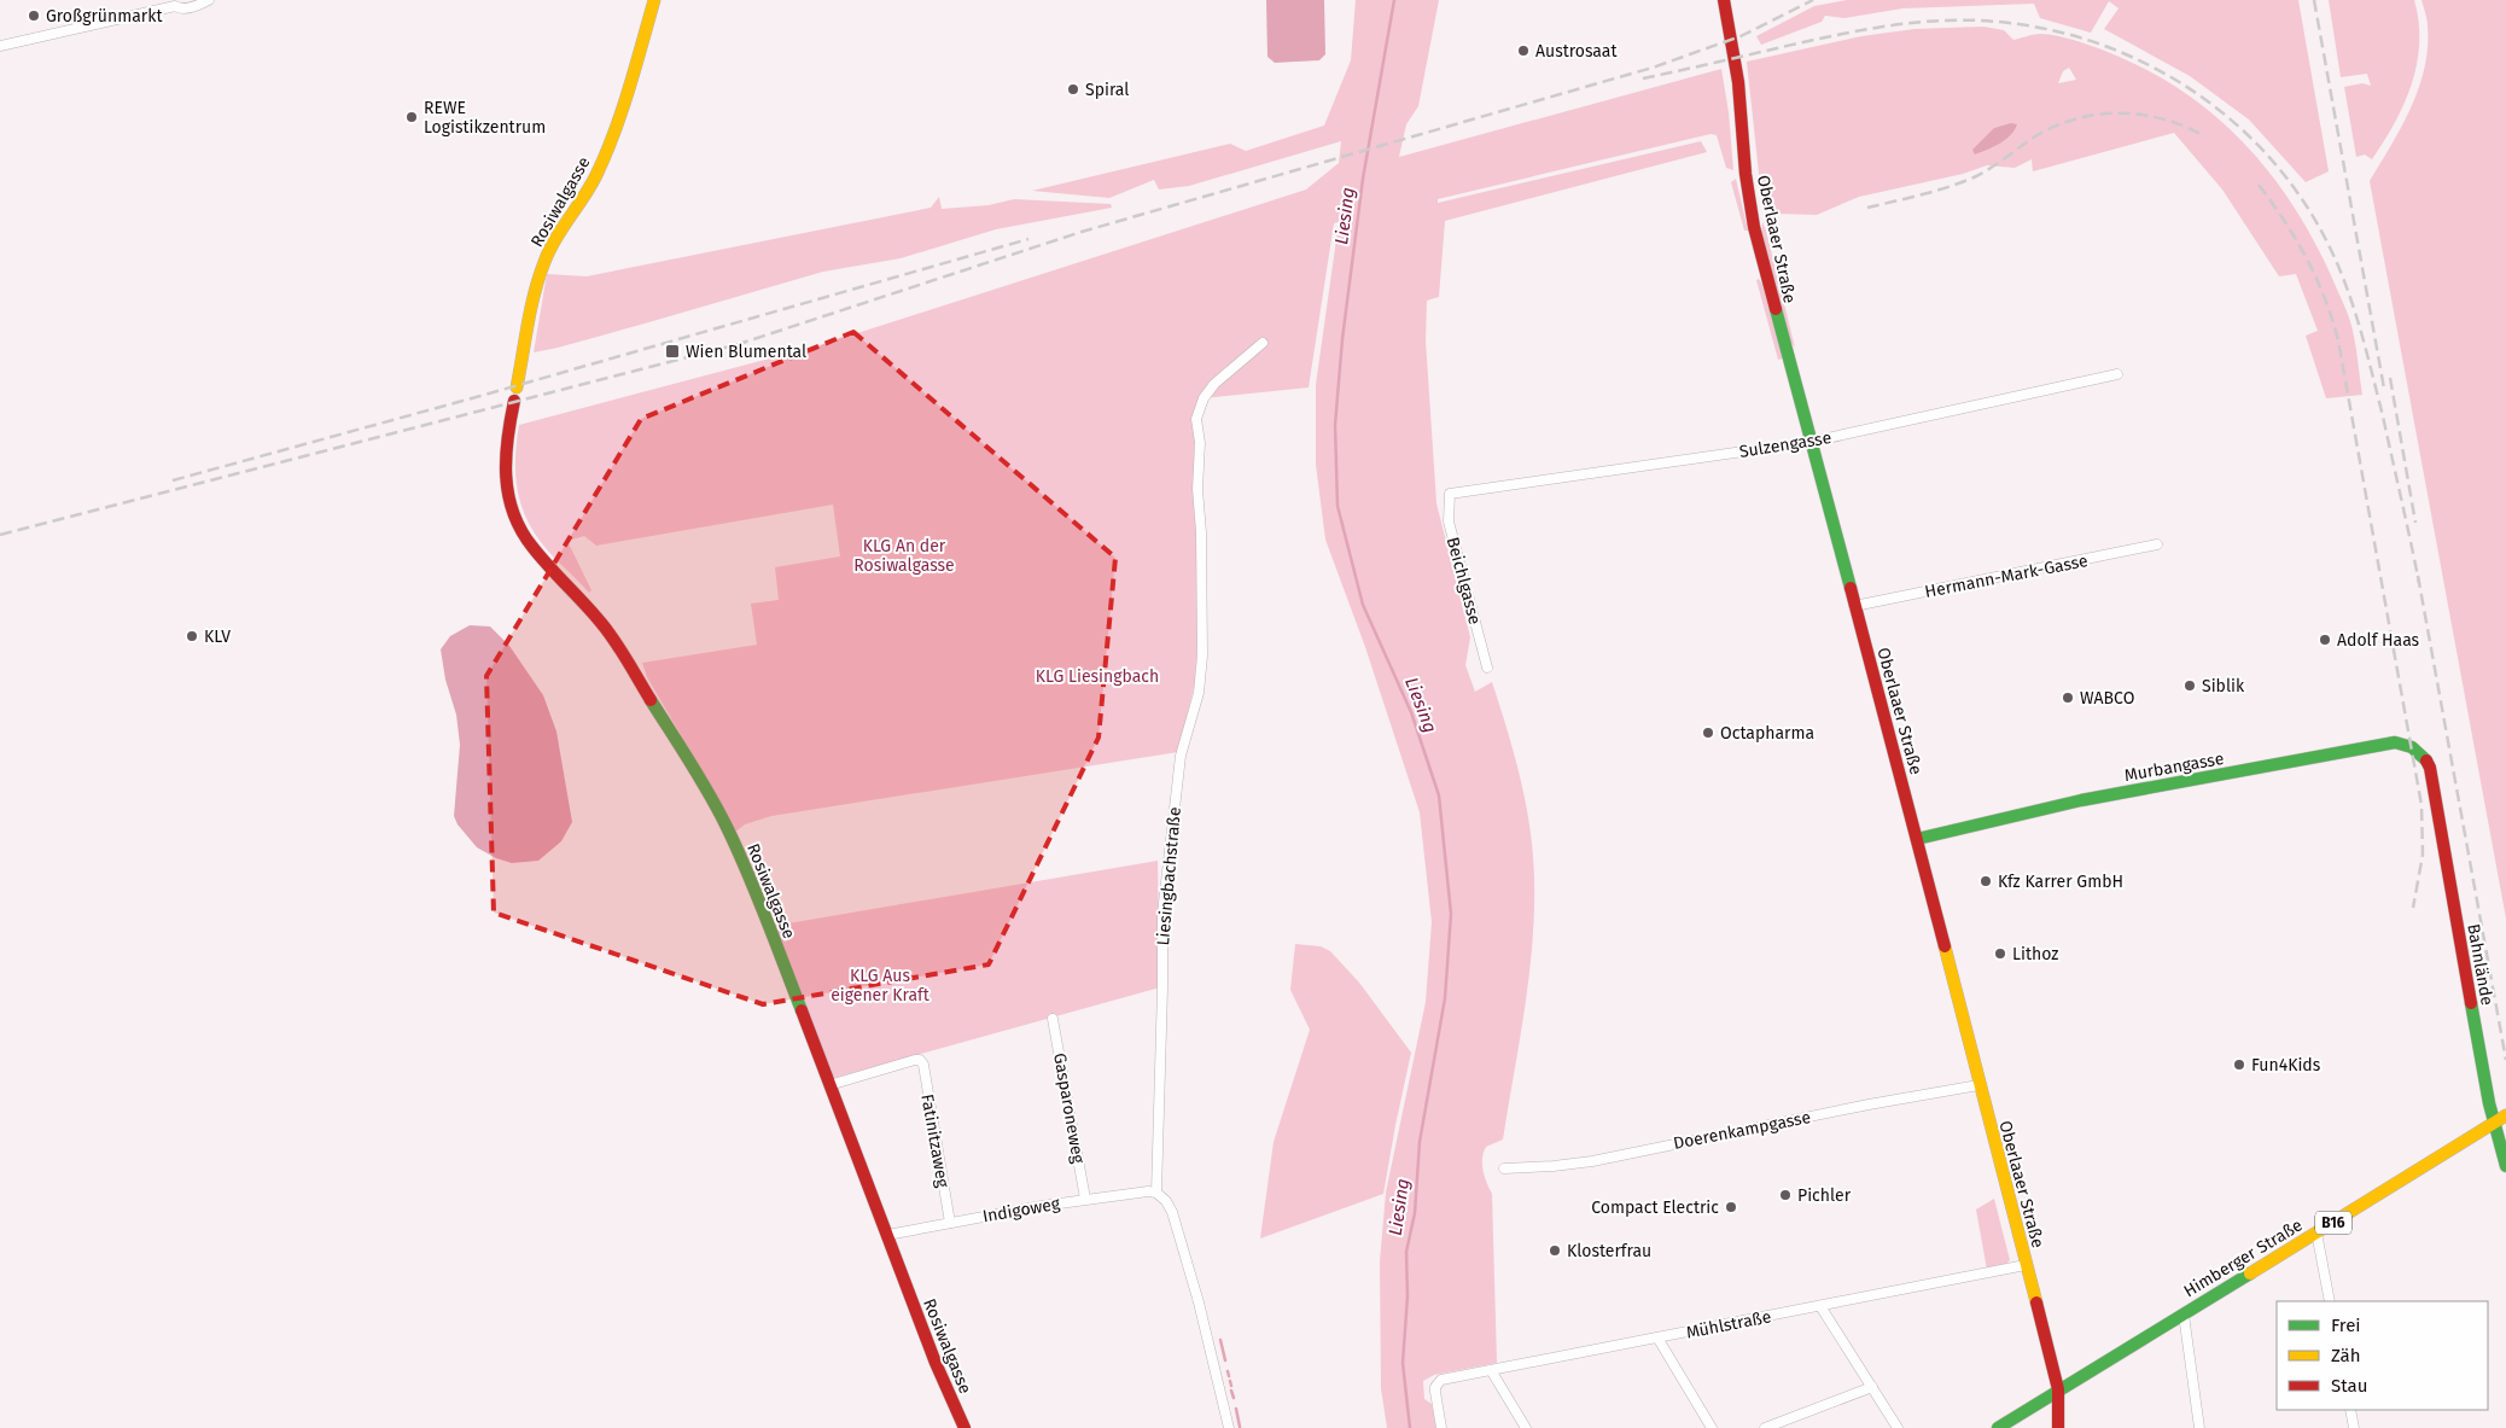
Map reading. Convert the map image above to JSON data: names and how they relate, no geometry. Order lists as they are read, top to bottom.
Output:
{
  "streets": {
    "street": [
      "Rosiwalgasse",
      "Oberlaaer Straße",
      "Sulzengasse",
      "Hermann-Mark-Gasse",
      "Beichlgasse",
      "Murbangasse",
      "Liesingbachstraße",
      "Bahnlände",
      "Gasparoneweg",
      "Doerenkampgasse",
      "Fatinitzaweg",
      "Indigoweg",
      "B16",
      "Himberger Straße",
      "Mühlstraße"
    ]
  },
  "crossings": [
    ["Rosiwalgasse", "Fatinitzaweg"],
    ["Rosiwalgasse", "Indigoweg"],
    ["Oberlaaer Straße", "Sulzengasse"],
    ["Oberlaaer Straße", "Hermann-Mark-Gasse"],
    ["Oberlaaer Straße", "Murbangasse"],
    ["Oberlaaer Straße", "Doerenkampgasse"],
    ["Oberlaaer Straße", "Himberger Straße"],
    ["Oberlaaer Straße", "Mühlstraße"],
    ["Sulzengasse", "Beichlgasse"],
    ["Murbangasse", "Bahnlände"],
    ["Liesingbachstraße", "Indigoweg"],
    ["Bahnlände", "Himberger Straße"],
    ["Gasparoneweg", "Indigoweg"],
    ["Fatinitzaweg", "Indigoweg"]
  ],
  "water": ["Liesing"],
  "parks": ["KLG An der Rosiwalgasse", "KLG Liesingbach", "KLG Aus eigener Kraft"],
  "places": {
    "other": [
      "Großgrünmarkt",
      "Austrosaat",
      "Spiral",
      "REWE Logistikzentrum",
      "KLV",
      "Adolf Haas",
      "Siblik",
      "WABCO",
      "Octapharma",
      "Kfz Karrer GmbH",
      "Lithoz",
      "Fun4Kids",
      "Pichler",
      "Compact Electric",
      "Klosterfrau"
    ],
    "transit": ["Wien Blumental"]
  },
  "legend": ["Frei", "Zäh", "Stau"]
}
